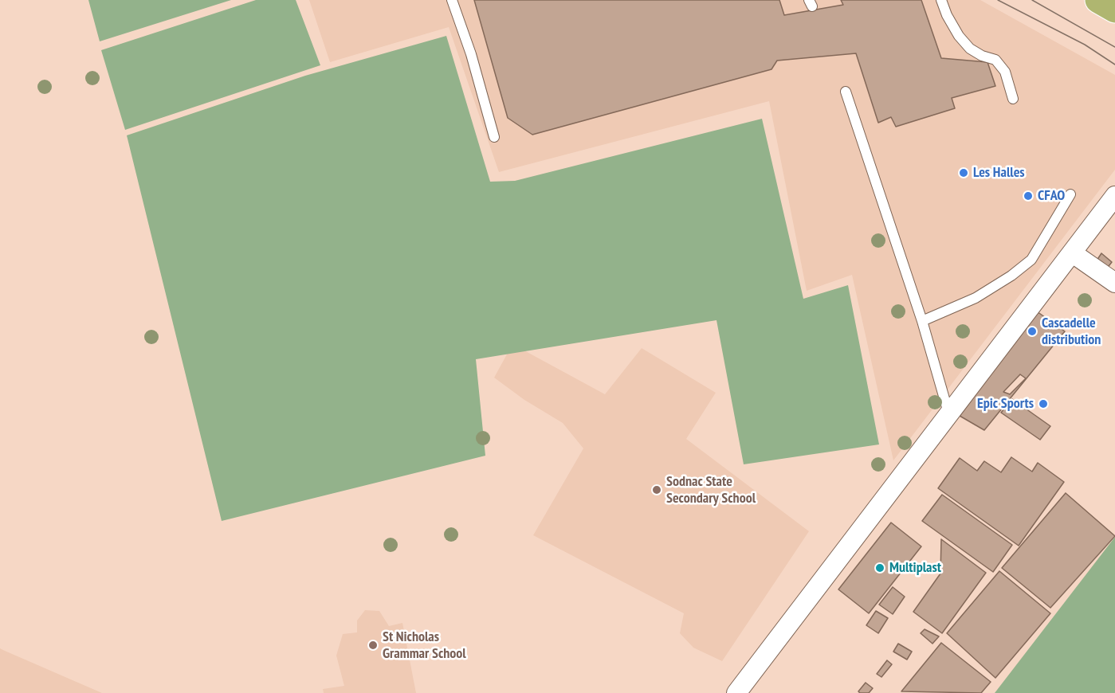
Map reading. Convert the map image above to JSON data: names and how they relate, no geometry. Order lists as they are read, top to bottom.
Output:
{
  "places": [
    "Les Halles",
    "CFAO",
    "Cascadelle distribution",
    "Epic Sports",
    "Sodnac State Secondary School",
    "Multiplast",
    "St Nicholas Grammar School"
  ]
}
